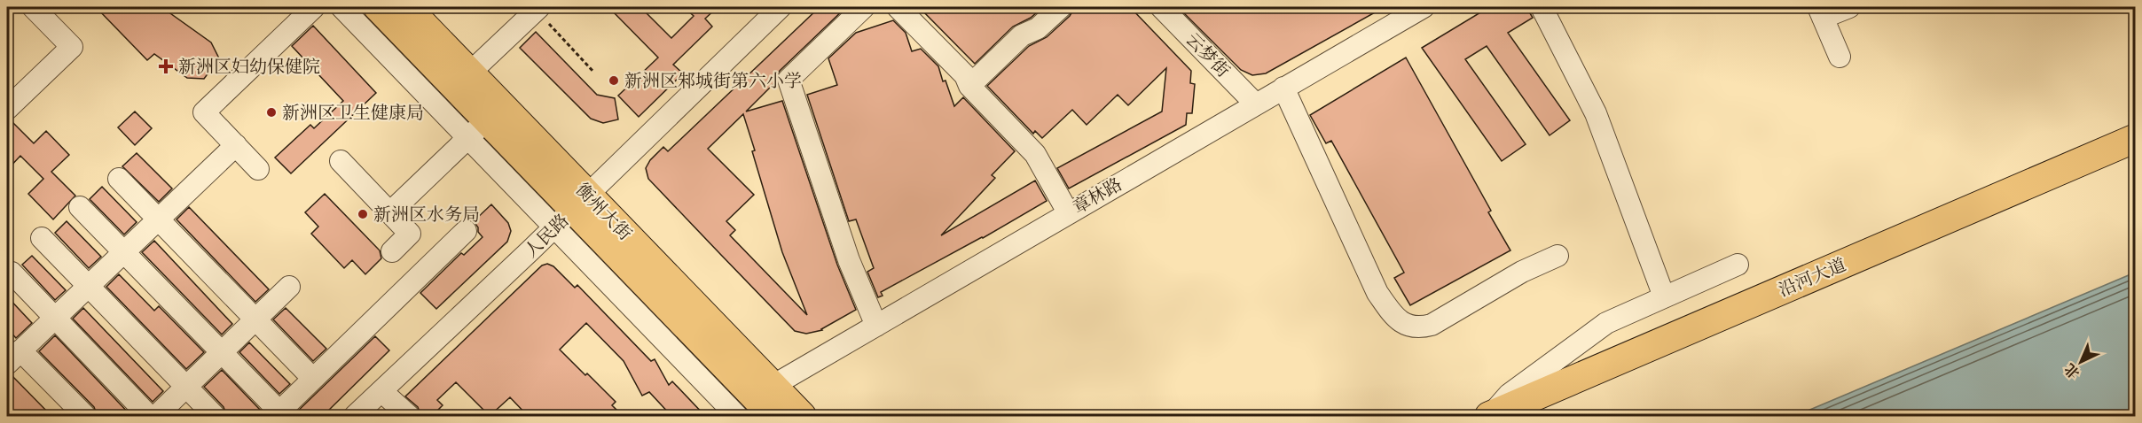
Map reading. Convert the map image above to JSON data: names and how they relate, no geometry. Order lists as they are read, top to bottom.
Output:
{
  "streets": {
    "main road": ["衡州大街", "沿河大道"],
    "street": ["云梦街", "章林路", "人民路"]
  },
  "crossings": [
    ["云梦街", "章林路"],
    ["章林路", "衡州大街"],
    ["衡州大街", "人民路"]
  ],
  "places": {
    "health": ["新洲区妇幼保健院"],
    "other": ["新洲区邾城街第六小学", "新洲区卫生健康局", "新洲区水务局"]
  },
  "north": "bottom left"
}
